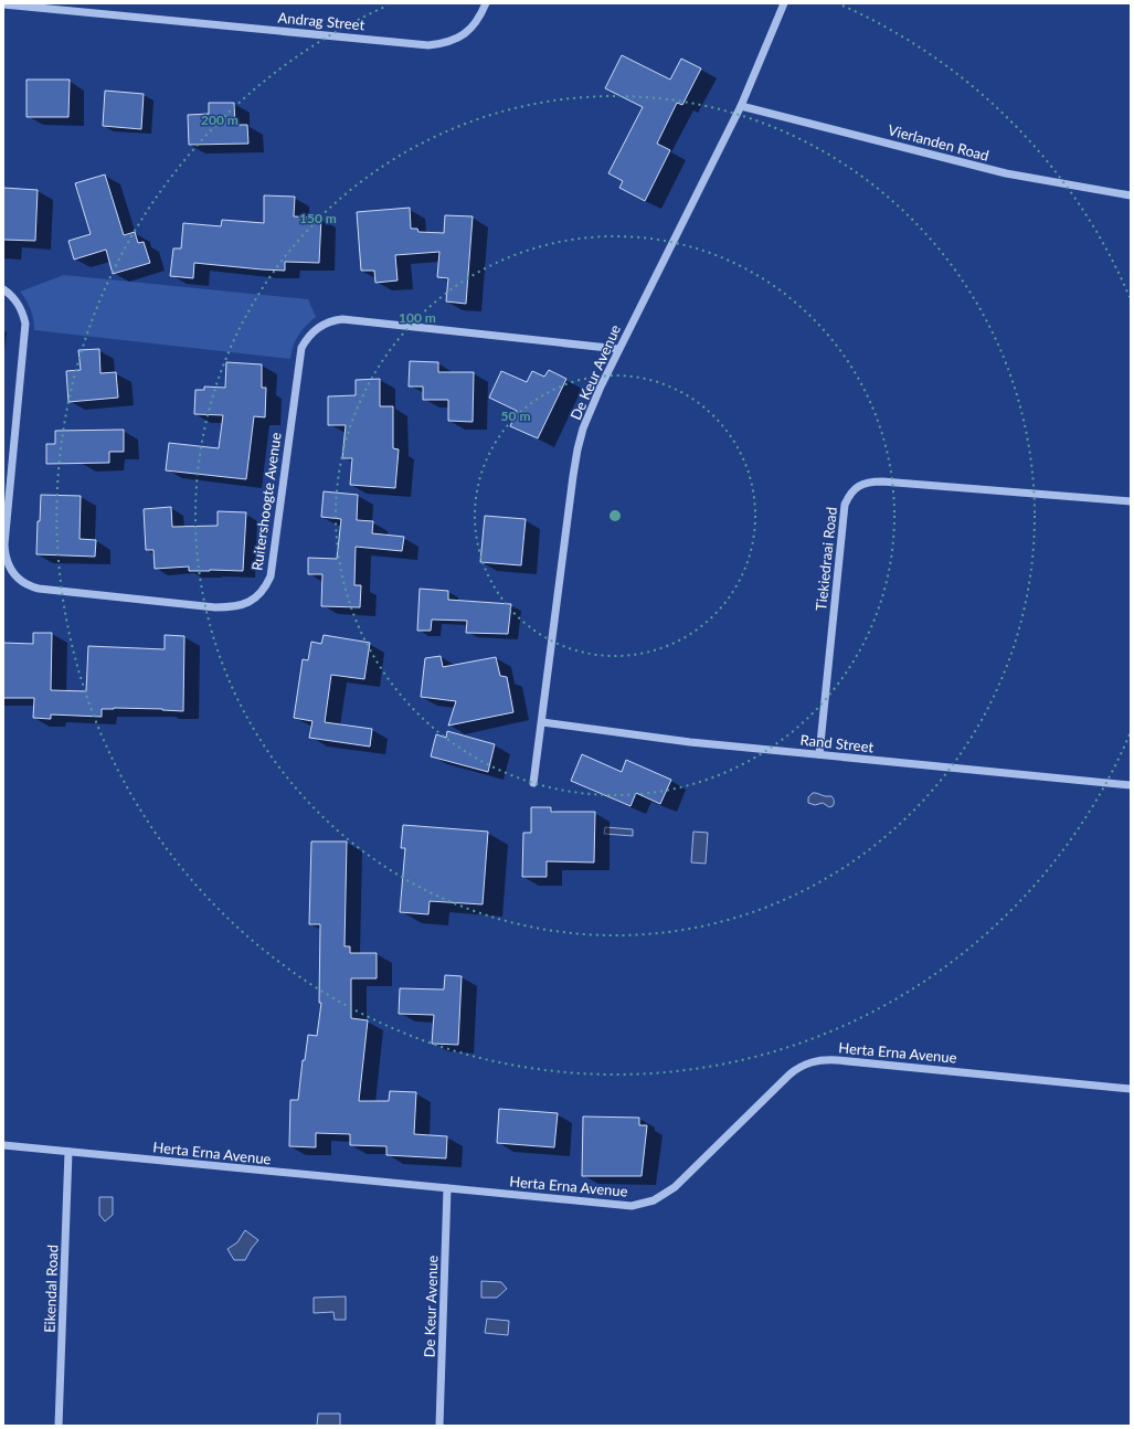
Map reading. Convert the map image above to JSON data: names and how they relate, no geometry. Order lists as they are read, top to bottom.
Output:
{
  "streets": {
    "street": [
      "Andrag Street",
      "Vierlanden Road",
      "De Keur Avenue",
      "Ruitershoogte Avenue",
      "Tiekiedraai Road",
      "Rand Street",
      "Herta Erna Avenue",
      "Eikendal Road"
    ]
  },
  "crossings": [
    ["Vierlanden Road", "De Keur Avenue"],
    ["De Keur Avenue", "Ruitershoogte Avenue"],
    ["De Keur Avenue", "Rand Street"],
    ["De Keur Avenue", "Herta Erna Avenue"],
    ["Tiekiedraai Road", "Rand Street"],
    ["Herta Erna Avenue", "Eikendal Road"]
  ],
  "rings": [
    "200 m",
    "150 m",
    "100 m",
    "50 m"
  ]
}
